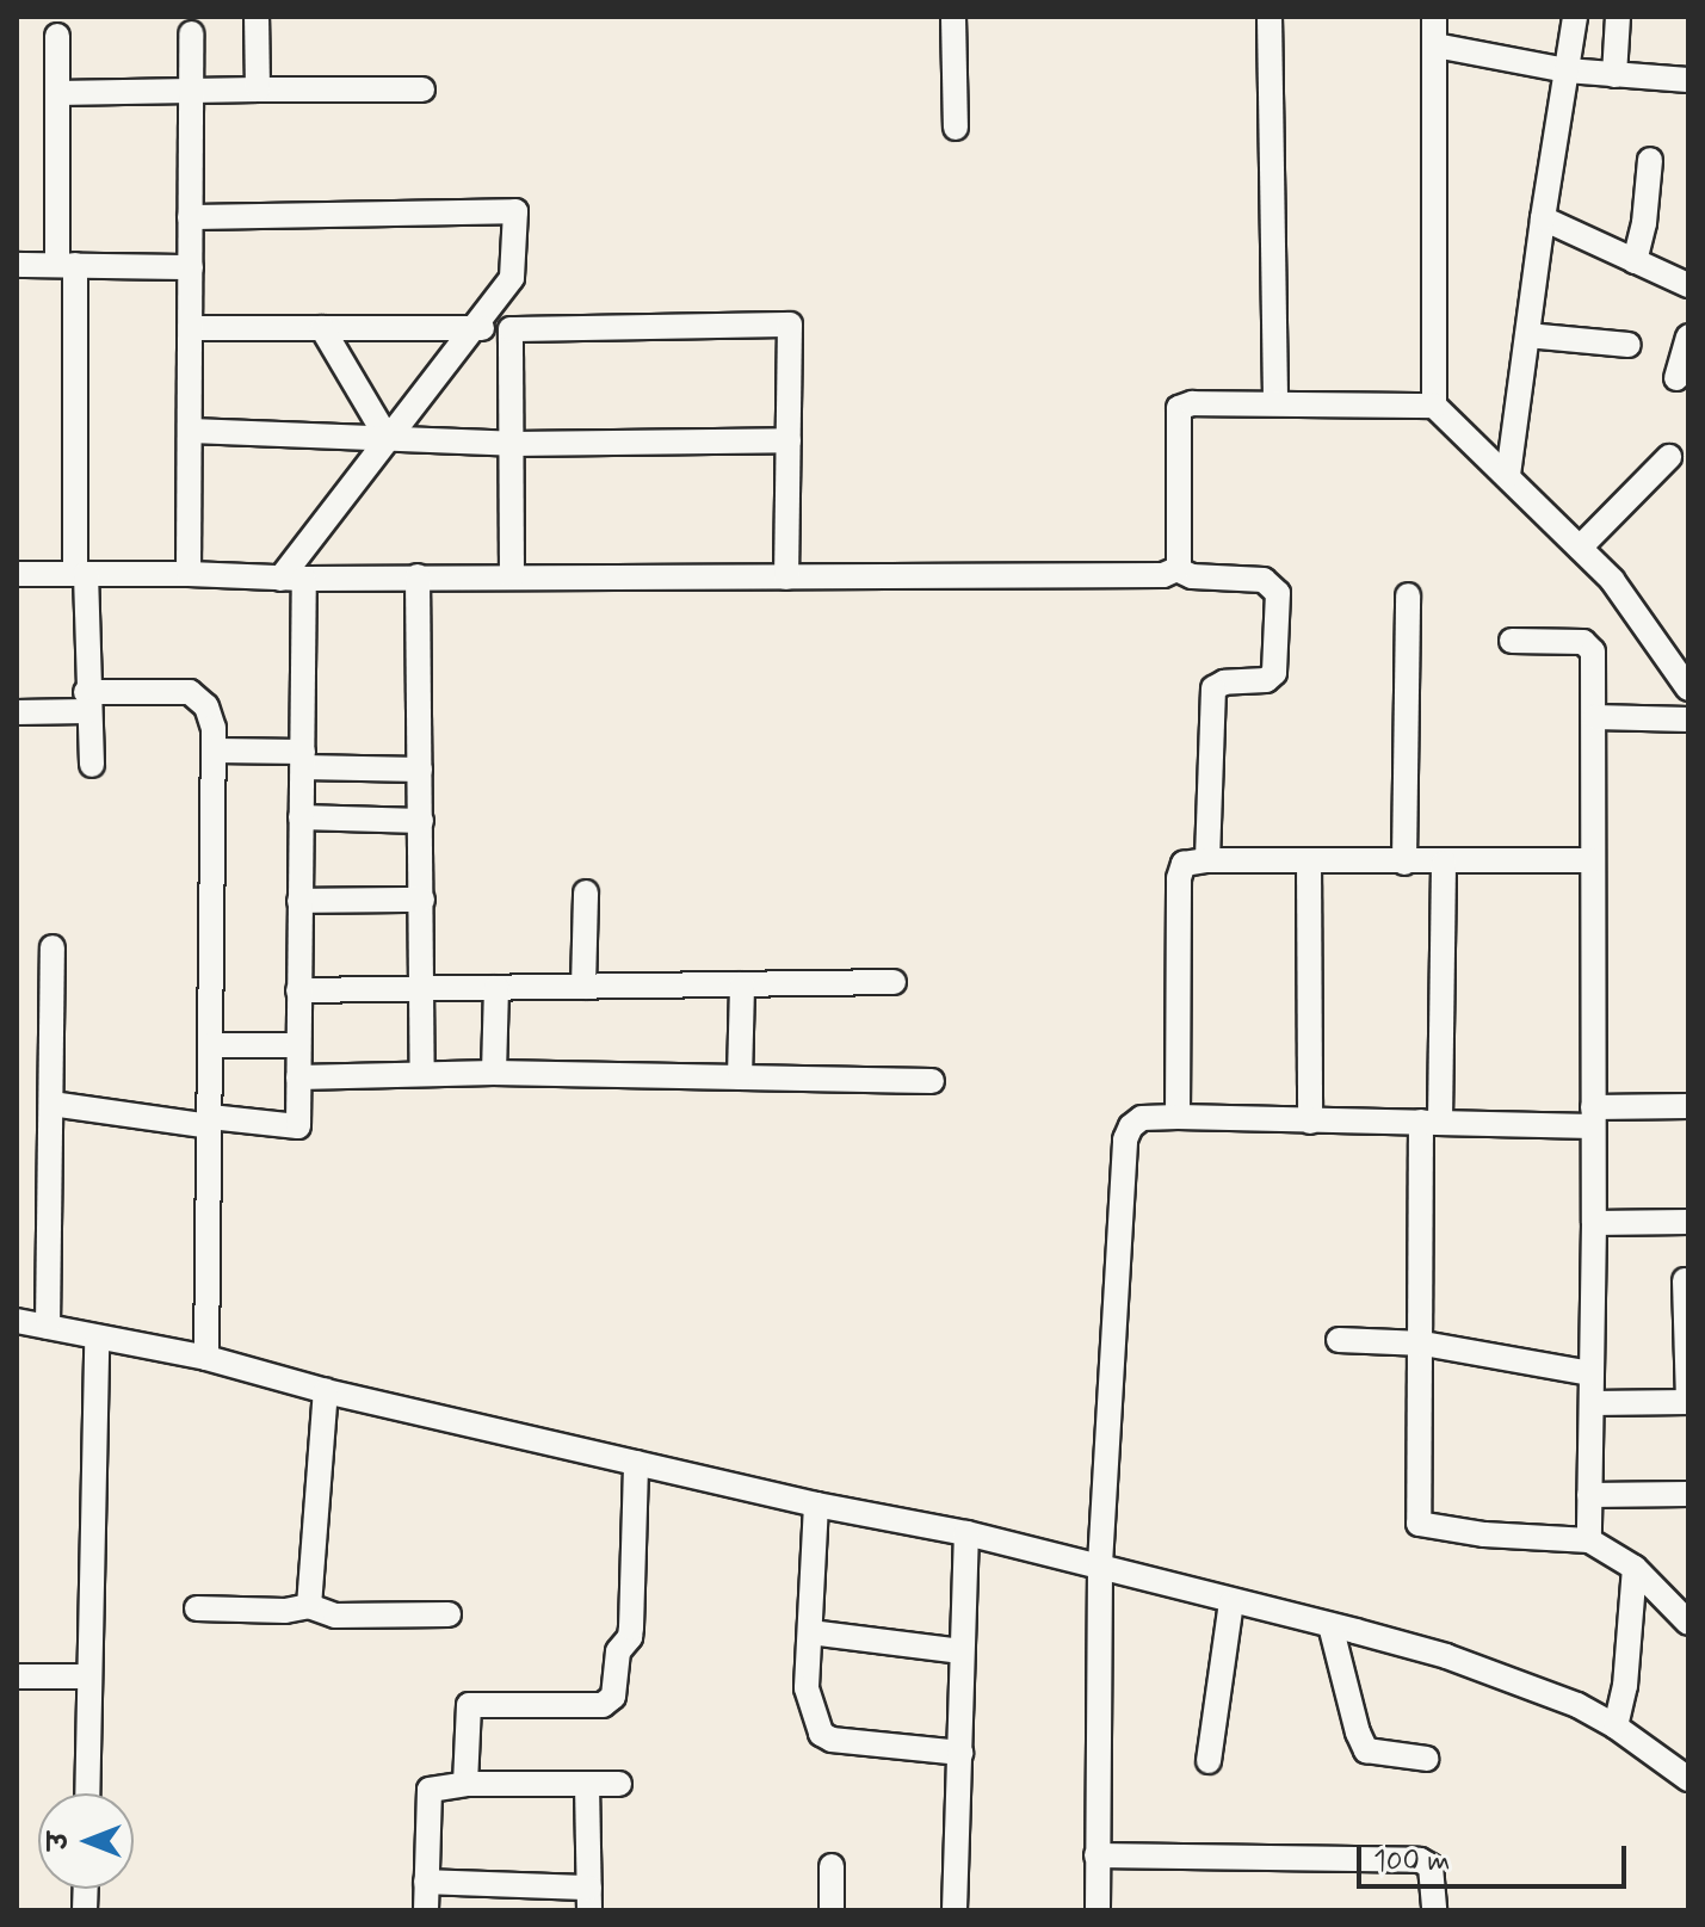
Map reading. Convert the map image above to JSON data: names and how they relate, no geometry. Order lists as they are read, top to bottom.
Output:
{
  "scale_bar": "100 m",
  "north": "left"
}
